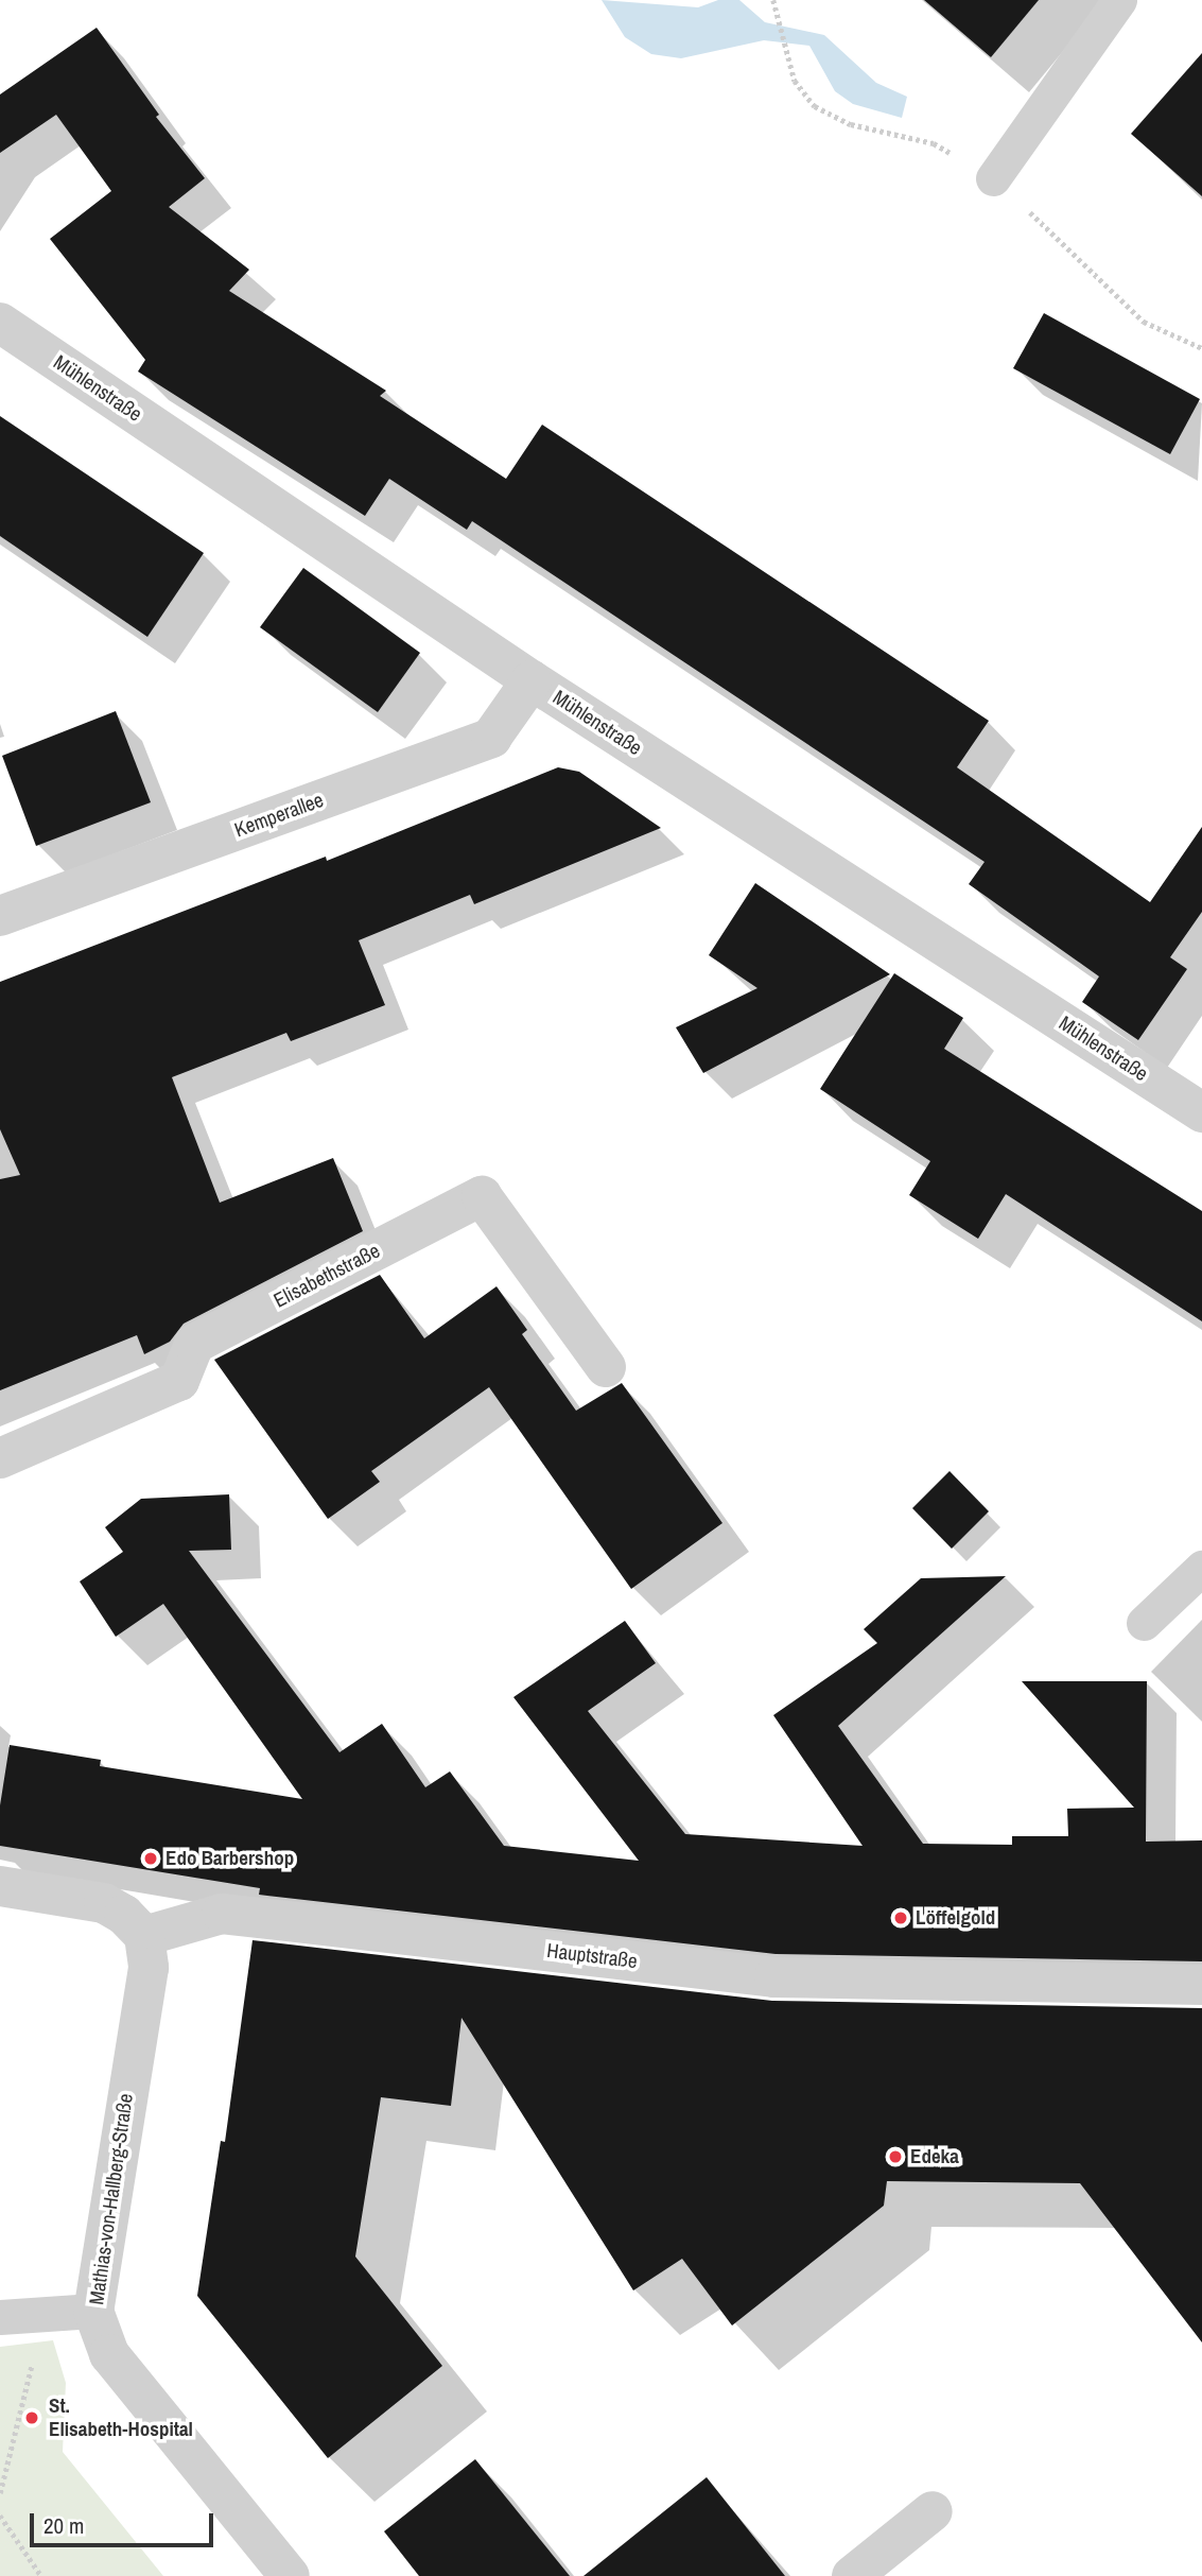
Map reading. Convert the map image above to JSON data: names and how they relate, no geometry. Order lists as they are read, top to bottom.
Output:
{
  "streets": {
    "street": [
      "Mühlenstraße",
      "Kemperallee",
      "Elisabethstraße",
      "Hauptstraße",
      "Mathias-von-Hallberg-Straße"
    ]
  },
  "crossings": [
    ["Mühlenstraße", "Kemperallee"],
    ["Hauptstraße", "Mathias-von-Hallberg-Straße"]
  ],
  "places": [
    "Edo Barbershop",
    "Löffelgold",
    "Edeka",
    "St. Elisabeth-Hospital"
  ],
  "scale_bar": "20 m"
}
